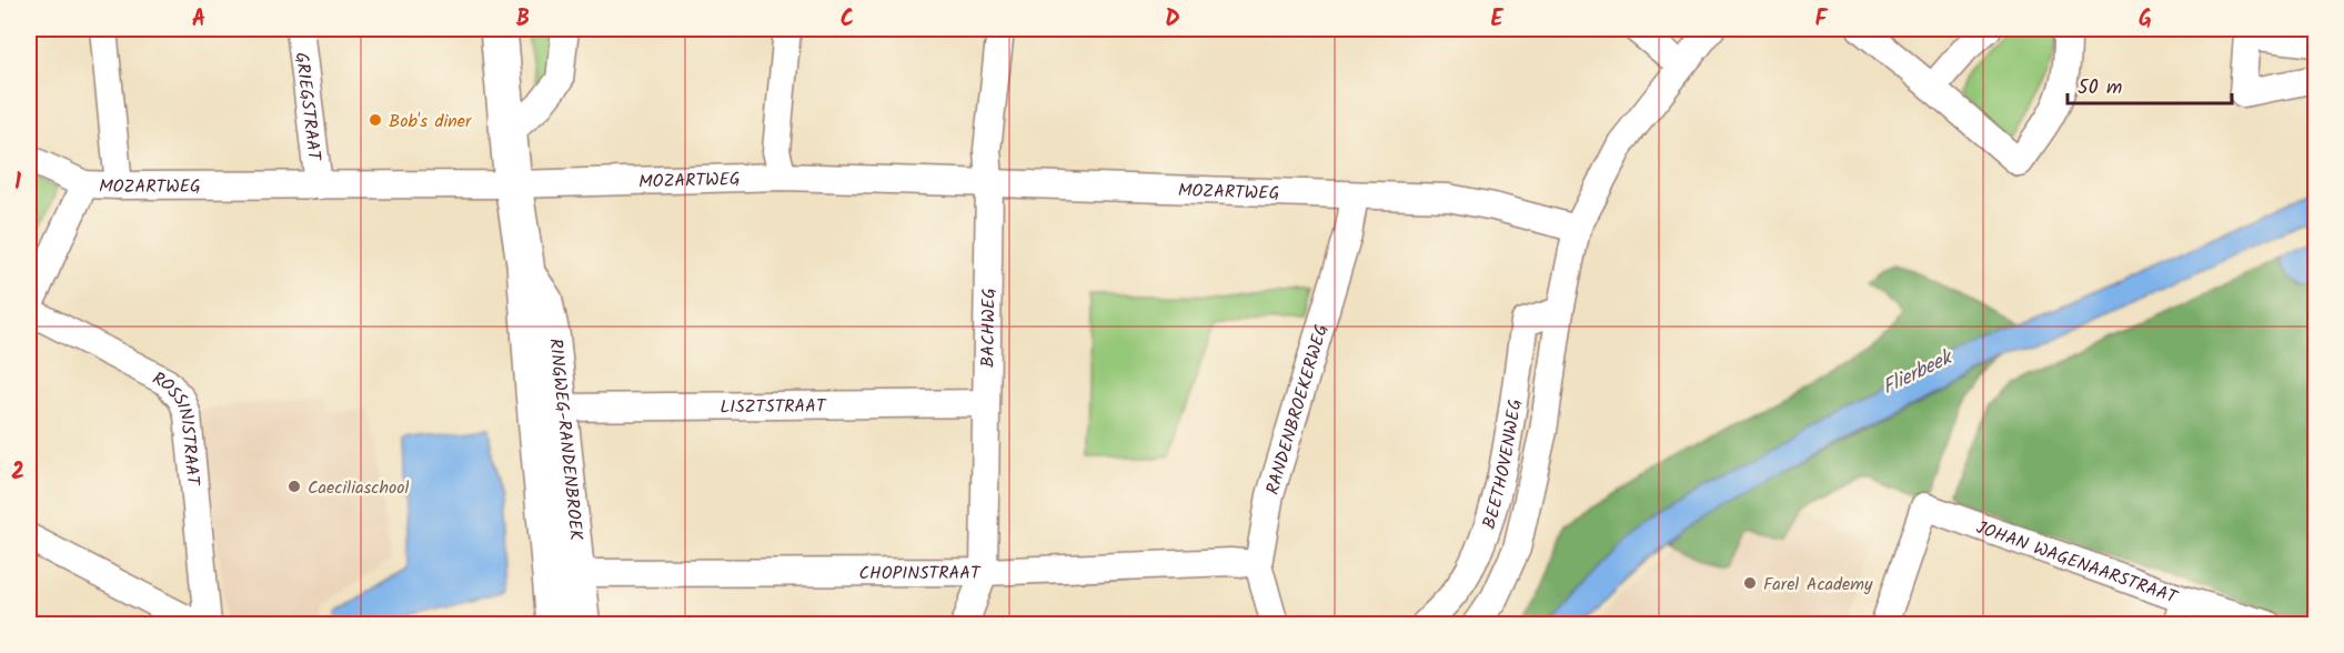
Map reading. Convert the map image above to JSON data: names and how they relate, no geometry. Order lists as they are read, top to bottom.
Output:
{
  "streets": {
    "main road": ["RINGWEG-RANDENBROEK"],
    "street": [
      "GRIEGSTRAAT",
      "MOZARTWEG",
      "BACHWEG",
      "LISZTSTRAAT",
      "RANDENBROEKERWEG",
      "ROSSINISTRAAT",
      "BEETHOVENWEG",
      "JOHAN WAGENAARSTRAAT",
      "CHOPINSTRAAT"
    ]
  },
  "crossings": [
    ["GRIEGSTRAAT", "MOZARTWEG"],
    ["MOZARTWEG", "BACHWEG"],
    ["MOZARTWEG", "RANDENBROEKERWEG"],
    ["MOZARTWEG", "RINGWEG-RANDENBROEK"],
    ["BACHWEG", "LISZTSTRAAT"],
    ["BACHWEG", "CHOPINSTRAAT"],
    ["LISZTSTRAAT", "RINGWEG-RANDENBROEK"],
    ["RANDENBROEKERWEG", "CHOPINSTRAAT"],
    ["RINGWEG-RANDENBROEK", "CHOPINSTRAAT"]
  ],
  "water": ["Flierbeek"],
  "places": ["Bob's diner", "Caeciliaschool", "Farel Academy"],
  "scale_bar": "50 m",
  "grid": {
    "columns": [
      "A",
      "B",
      "C",
      "D",
      "E",
      "F",
      "G"
    ],
    "rows": ["1", "2"]
  }
}
